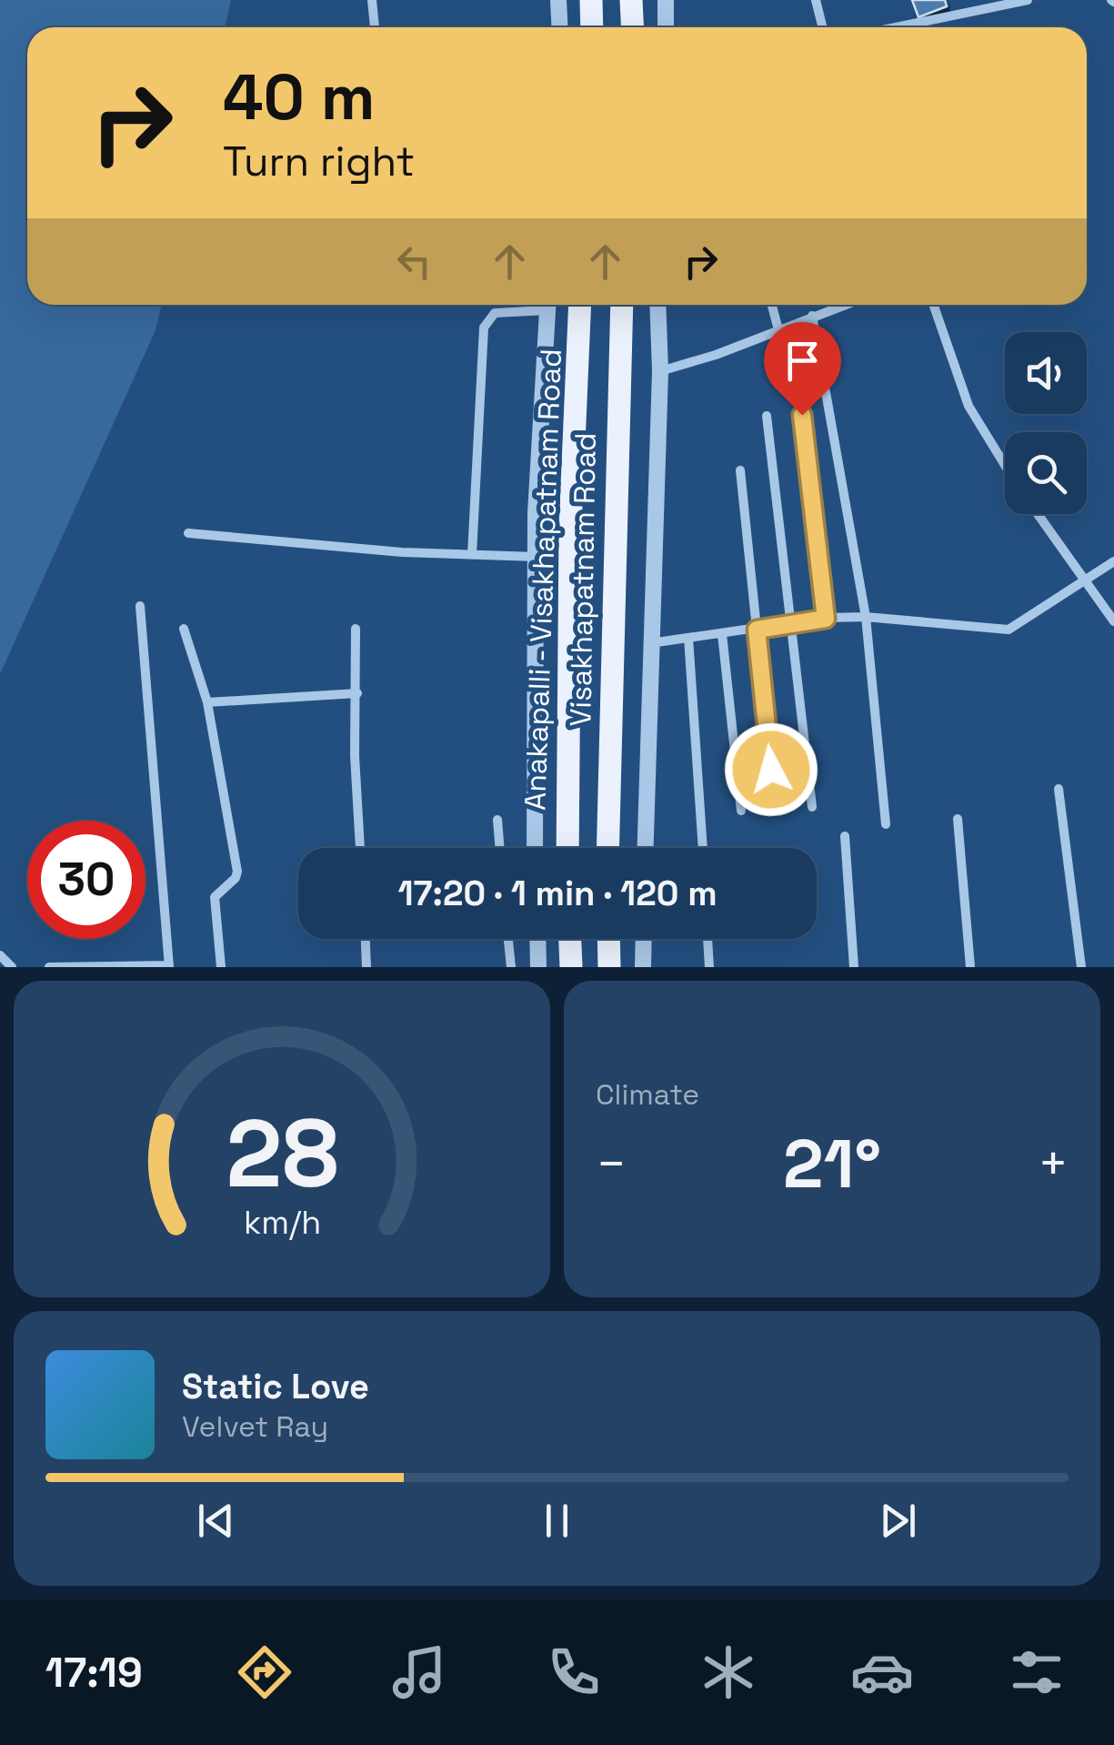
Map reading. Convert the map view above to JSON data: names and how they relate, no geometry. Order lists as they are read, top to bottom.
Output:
{
  "streets": {
    "main road": ["Anakapalli - Visakhapatnam Road", "Visakhapatnam Road"]
  },
  "page": {
    "turn": ["40 m", "Turn right"],
    "limit": "30",
    "trip": "17:20 · 1 min · 120 m",
    "tile": "Climate",
    "heat": ["−", "21°", "+"],
    "song": ["Static Love", "Velvet Ray"],
    "tabs": "17:19",
    "gauge": ["28", "km/h"]
  }
}
